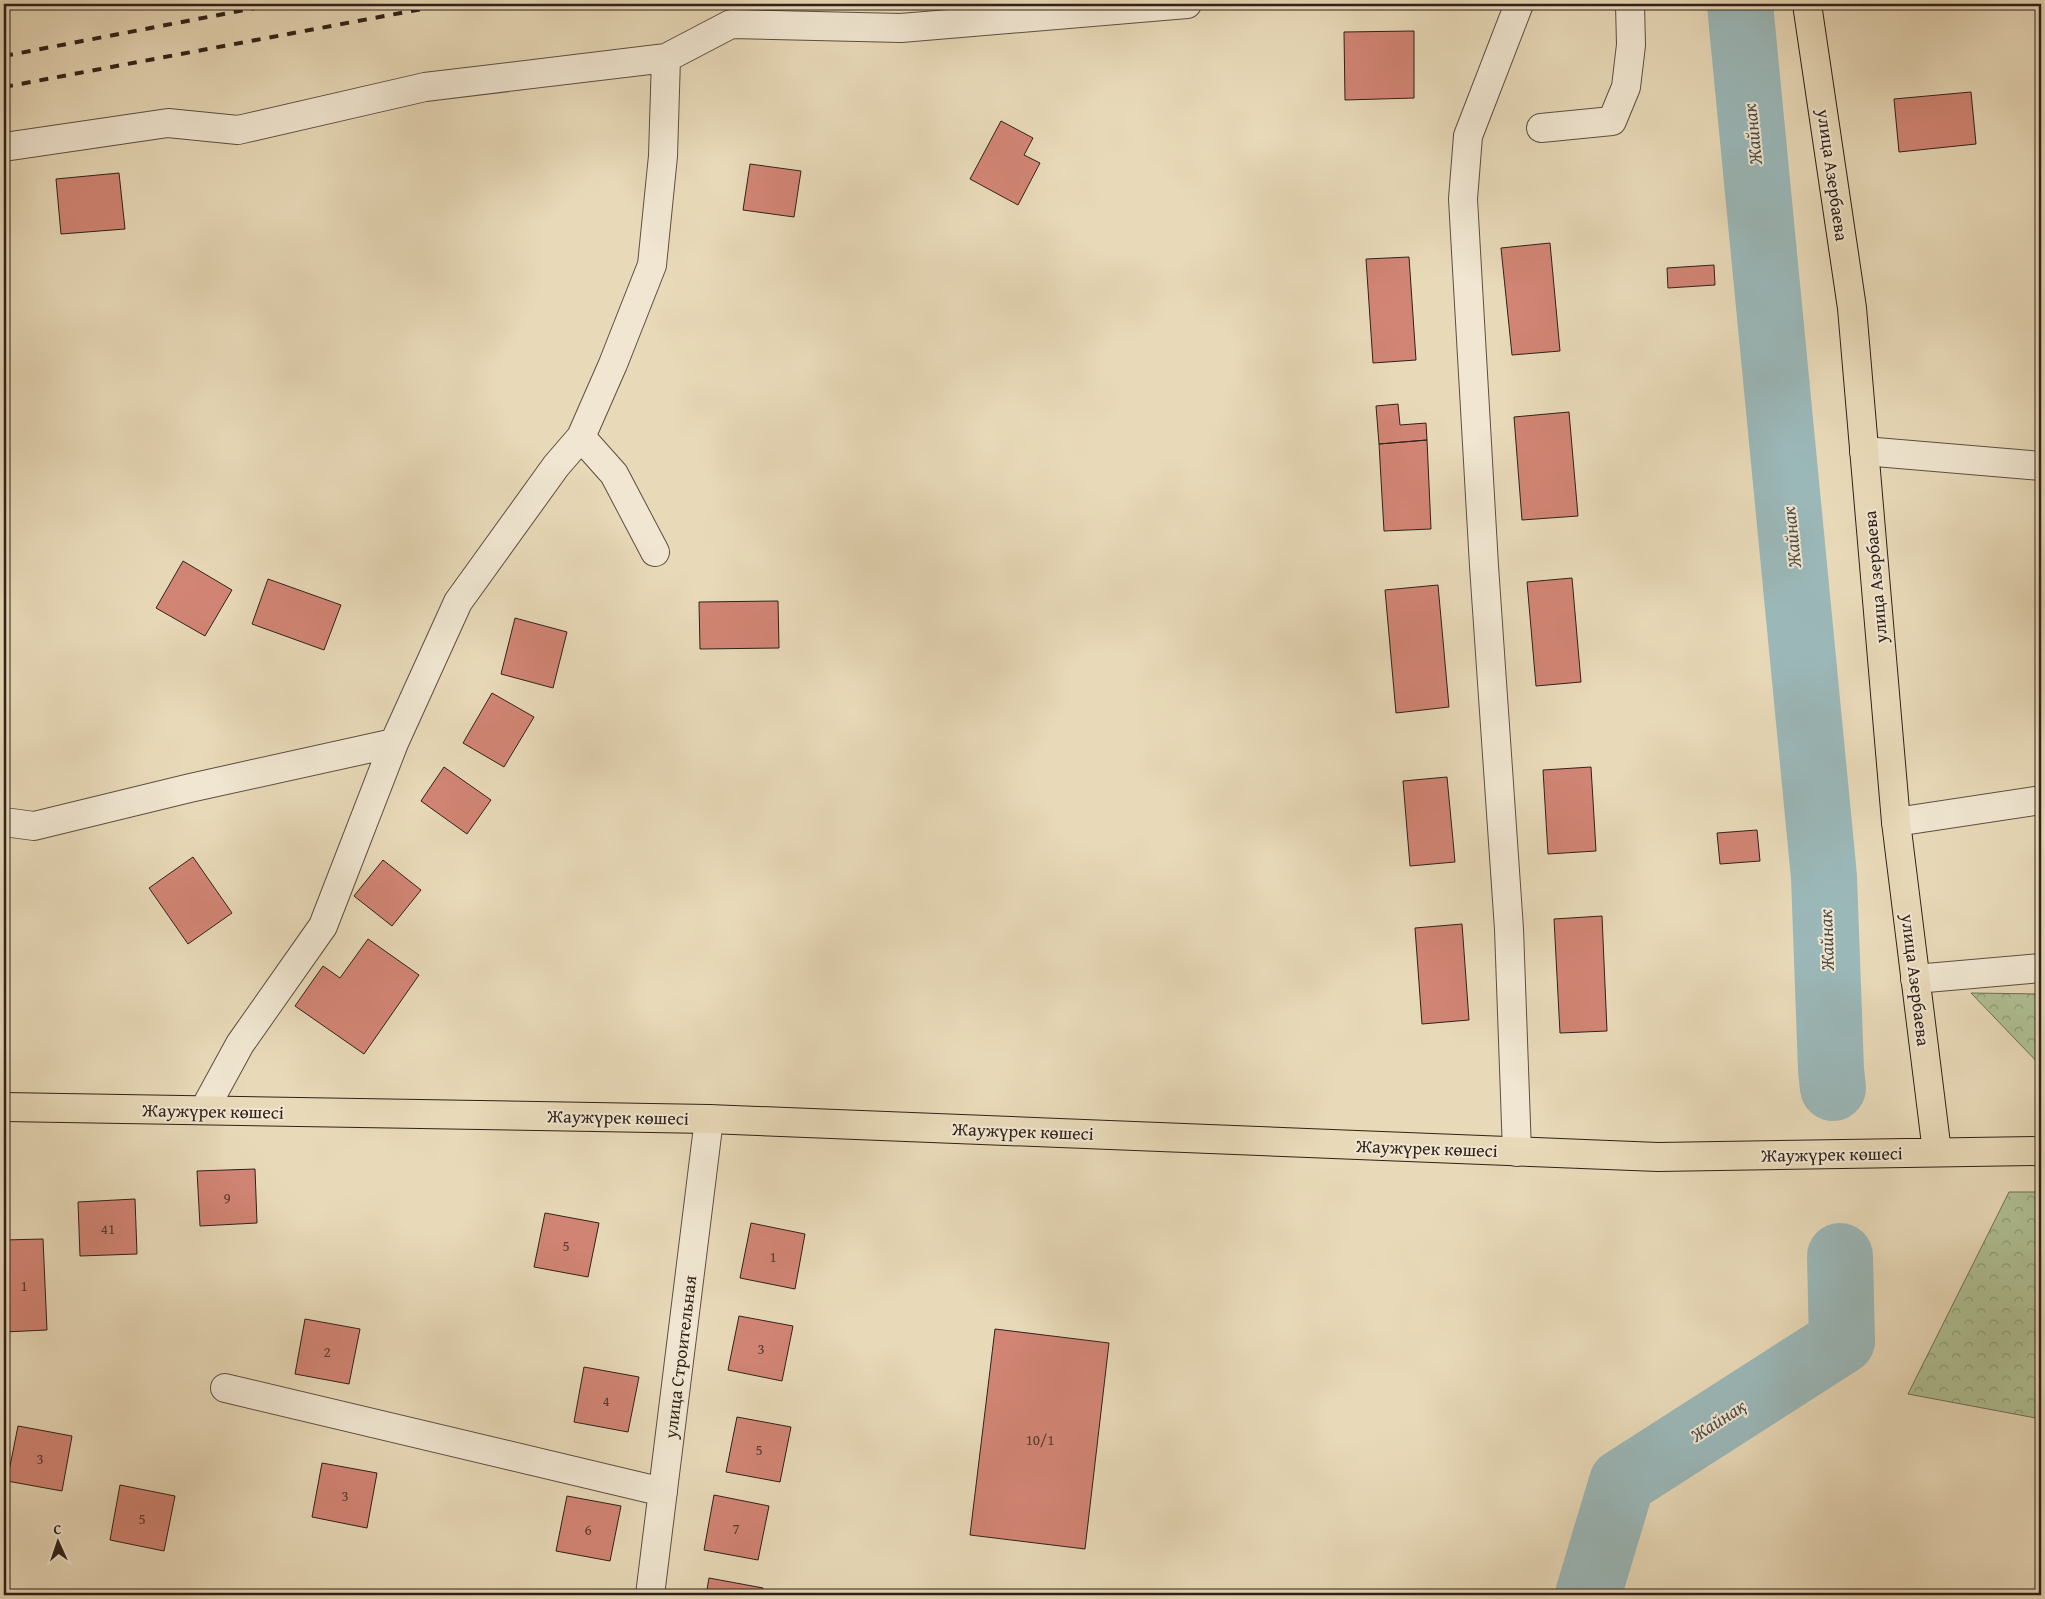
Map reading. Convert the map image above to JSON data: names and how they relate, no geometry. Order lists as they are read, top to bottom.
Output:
{
  "streets": {
    "main road": ["улица Азербаева", "Жаужүрек көшесі"],
    "street": ["улица Строительная"]
  },
  "crossings": [
    ["улица Азербаева", "Жаужүрек көшесі"],
    ["Жаужүрек көшесі", "улица Строительная"]
  ],
  "water": ["Жайнак", "Жайнақ"],
  "house_numbers": [
    "9",
    "41",
    "5",
    "1",
    "1",
    "3",
    "2",
    "4",
    "10/1",
    "5",
    "3",
    "3",
    "5",
    "7",
    "6"
  ],
  "north": "top"
}
